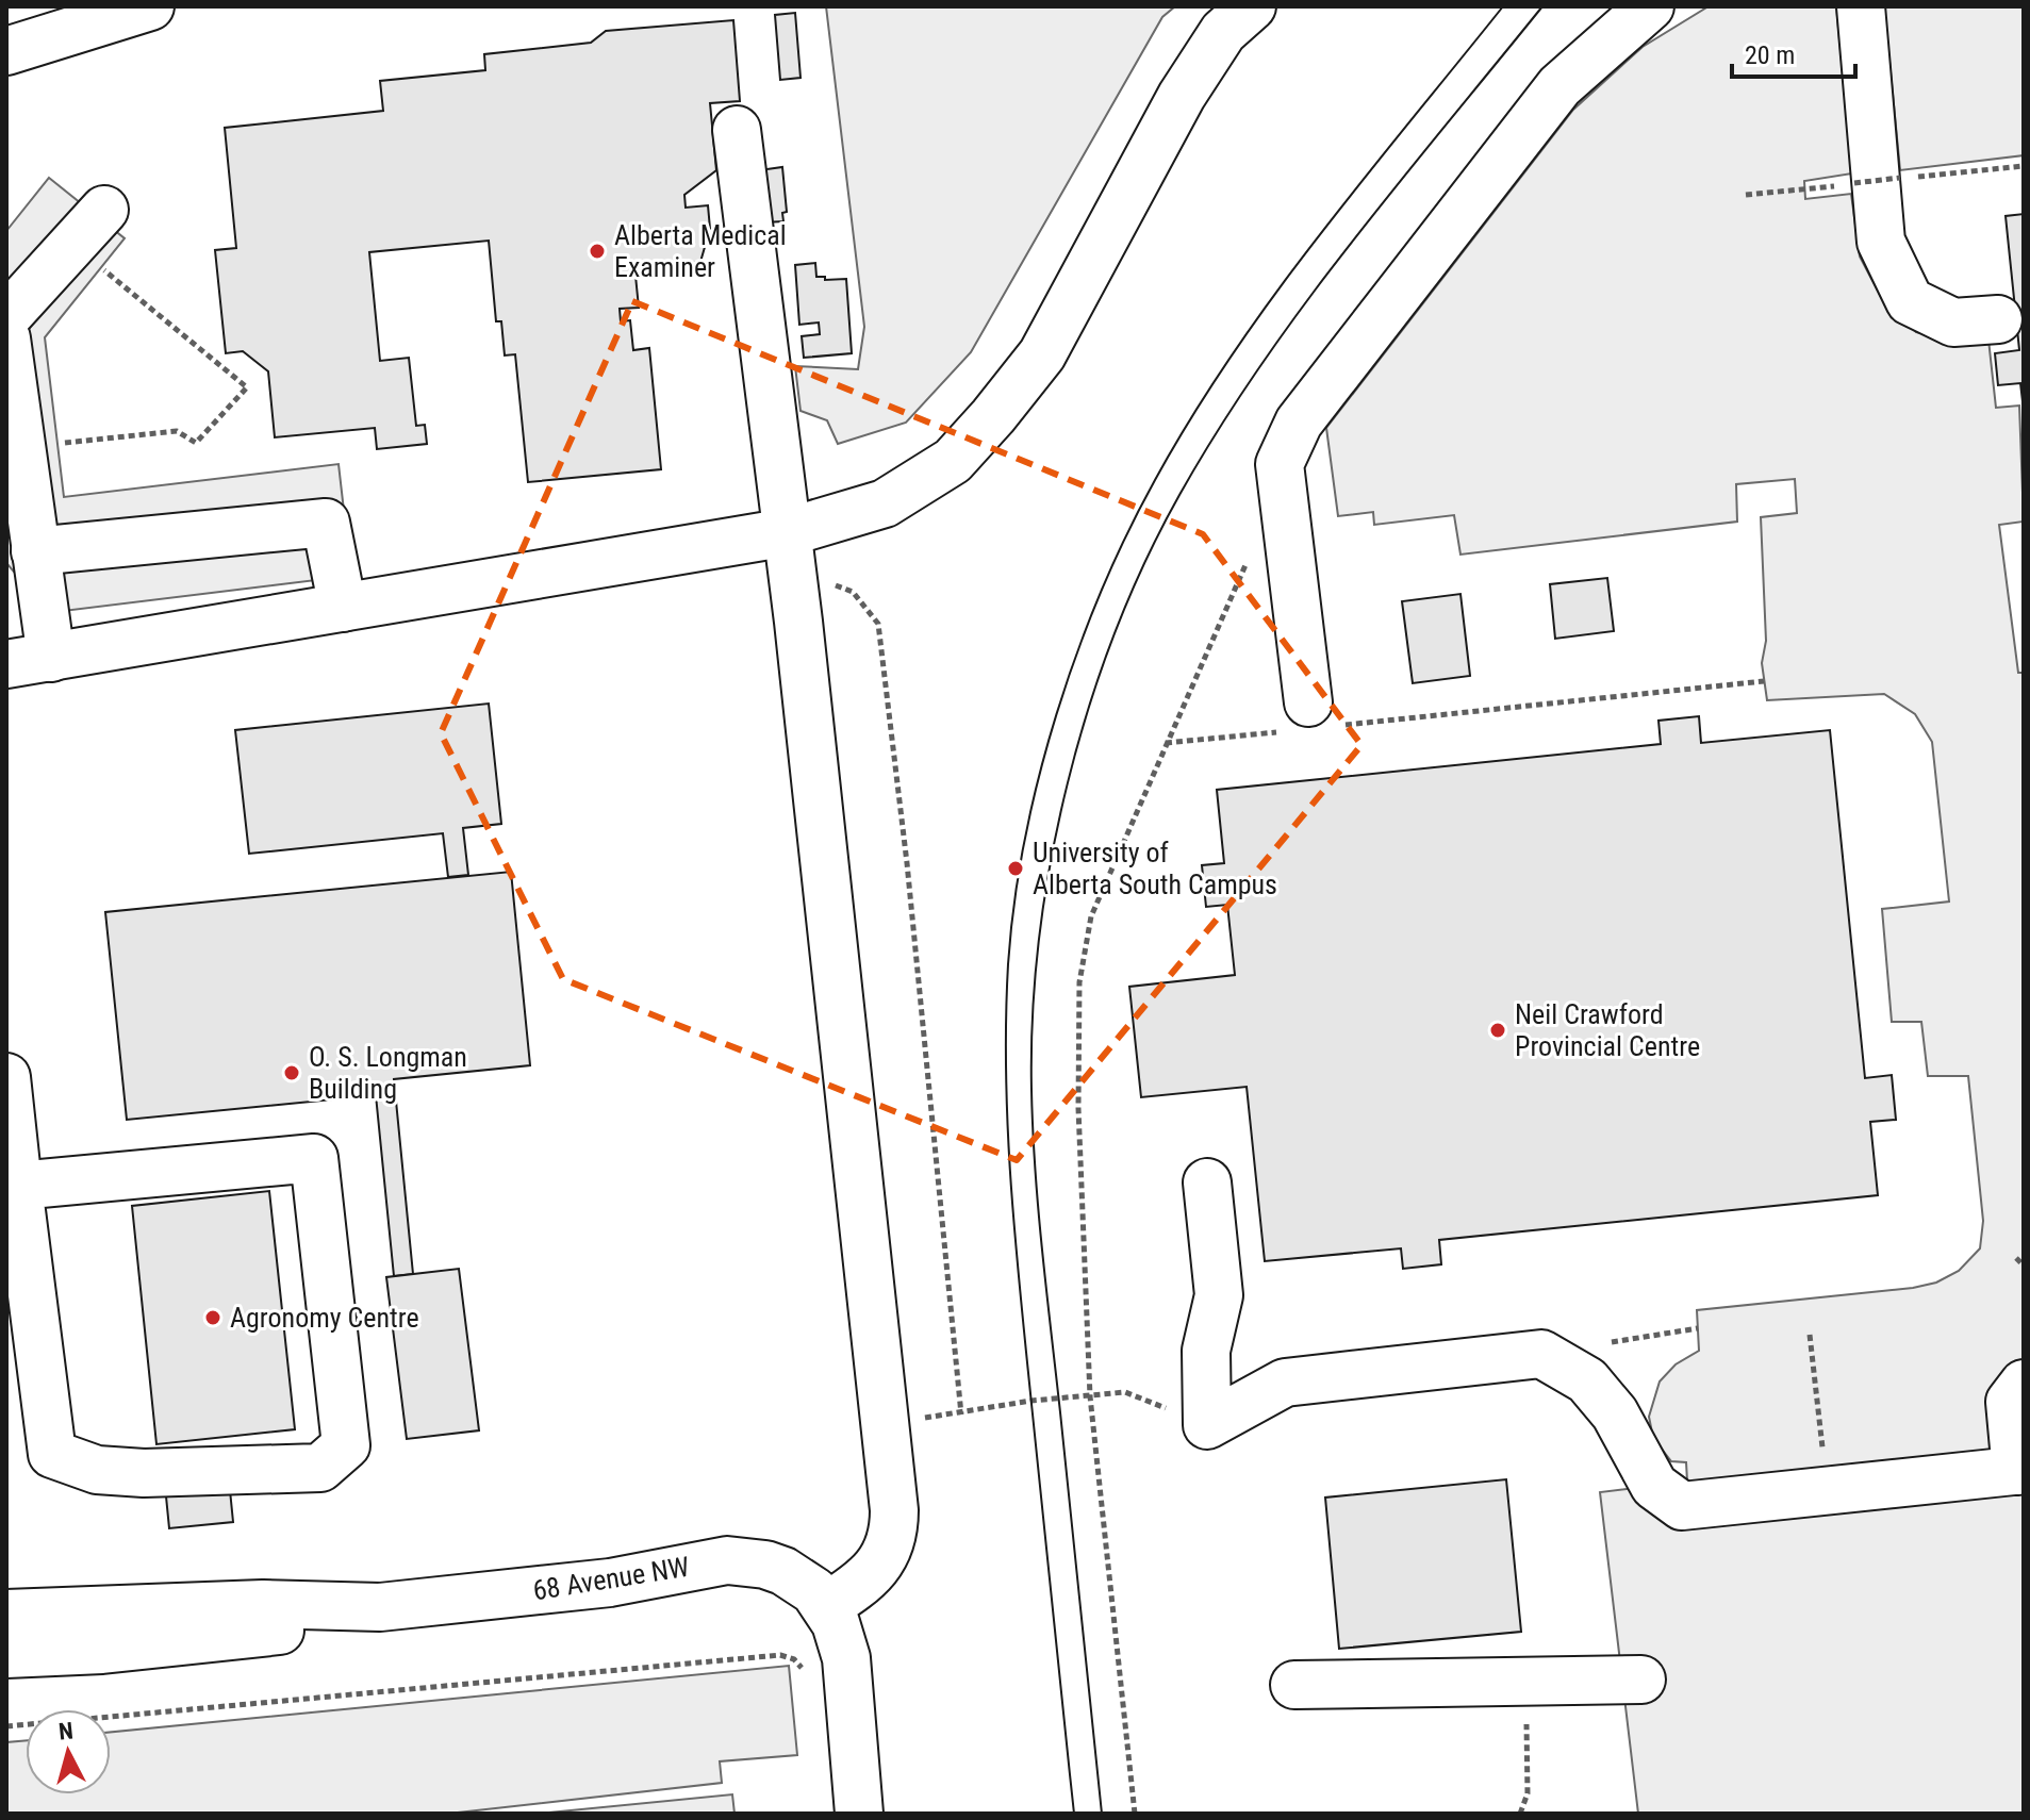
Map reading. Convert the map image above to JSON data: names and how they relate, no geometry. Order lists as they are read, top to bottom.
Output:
{
  "streets": {
    "street": ["68 Avenue NW"]
  },
  "places": [
    "Alberta Medical Examiner",
    "University of Alberta South Campus",
    "Neil Crawford Provincial Centre",
    "O. S. Longman Building",
    "Agronomy Centre"
  ],
  "scale_bar": "20 m",
  "north": "top"
}
